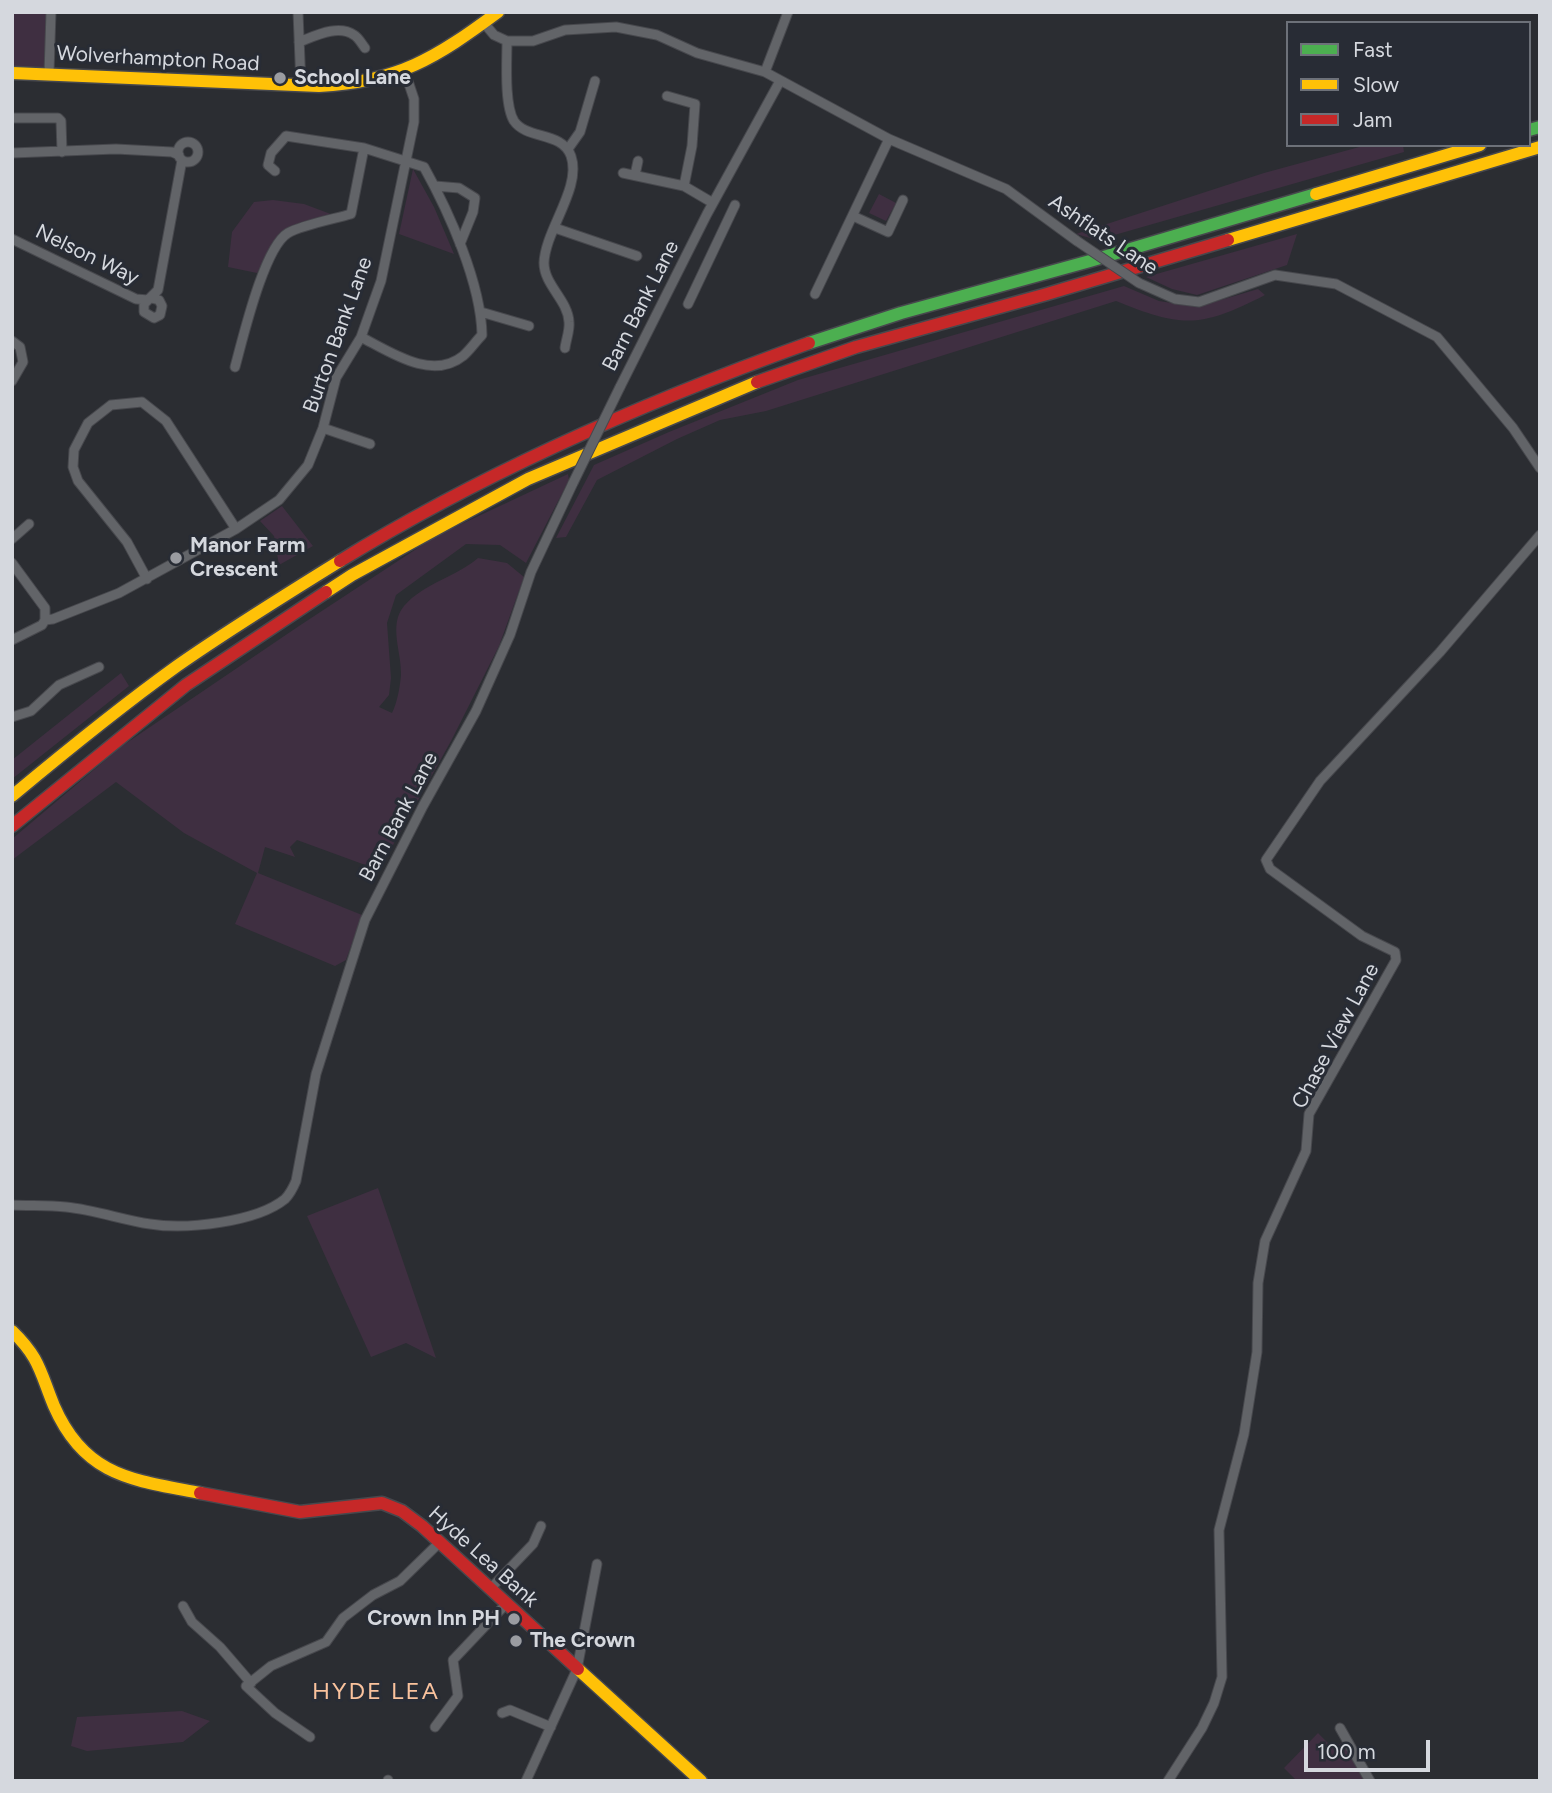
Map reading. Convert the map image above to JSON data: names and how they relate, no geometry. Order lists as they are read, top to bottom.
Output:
{
  "streets": {
    "main road": ["Wolverhampton Road", "Hyde Lea Bank"],
    "street": [
      "Ashflats Lane",
      "Nelson Way",
      "Barn Bank Lane",
      "Burton Bank Lane",
      "Chase View Lane"
    ]
  },
  "crossings": [
    ["Wolverhampton Road", "Burton Bank Lane"],
    ["Ashflats Lane", "Barn Bank Lane"]
  ],
  "districts": ["HYDE LEA"],
  "places": [
    "School Lane",
    "Manor Farm Crescent",
    "Crown Inn PH",
    "The Crown"
  ],
  "legend": ["Fast", "Slow", "Jam"],
  "scale_bar": "100 m"
}
